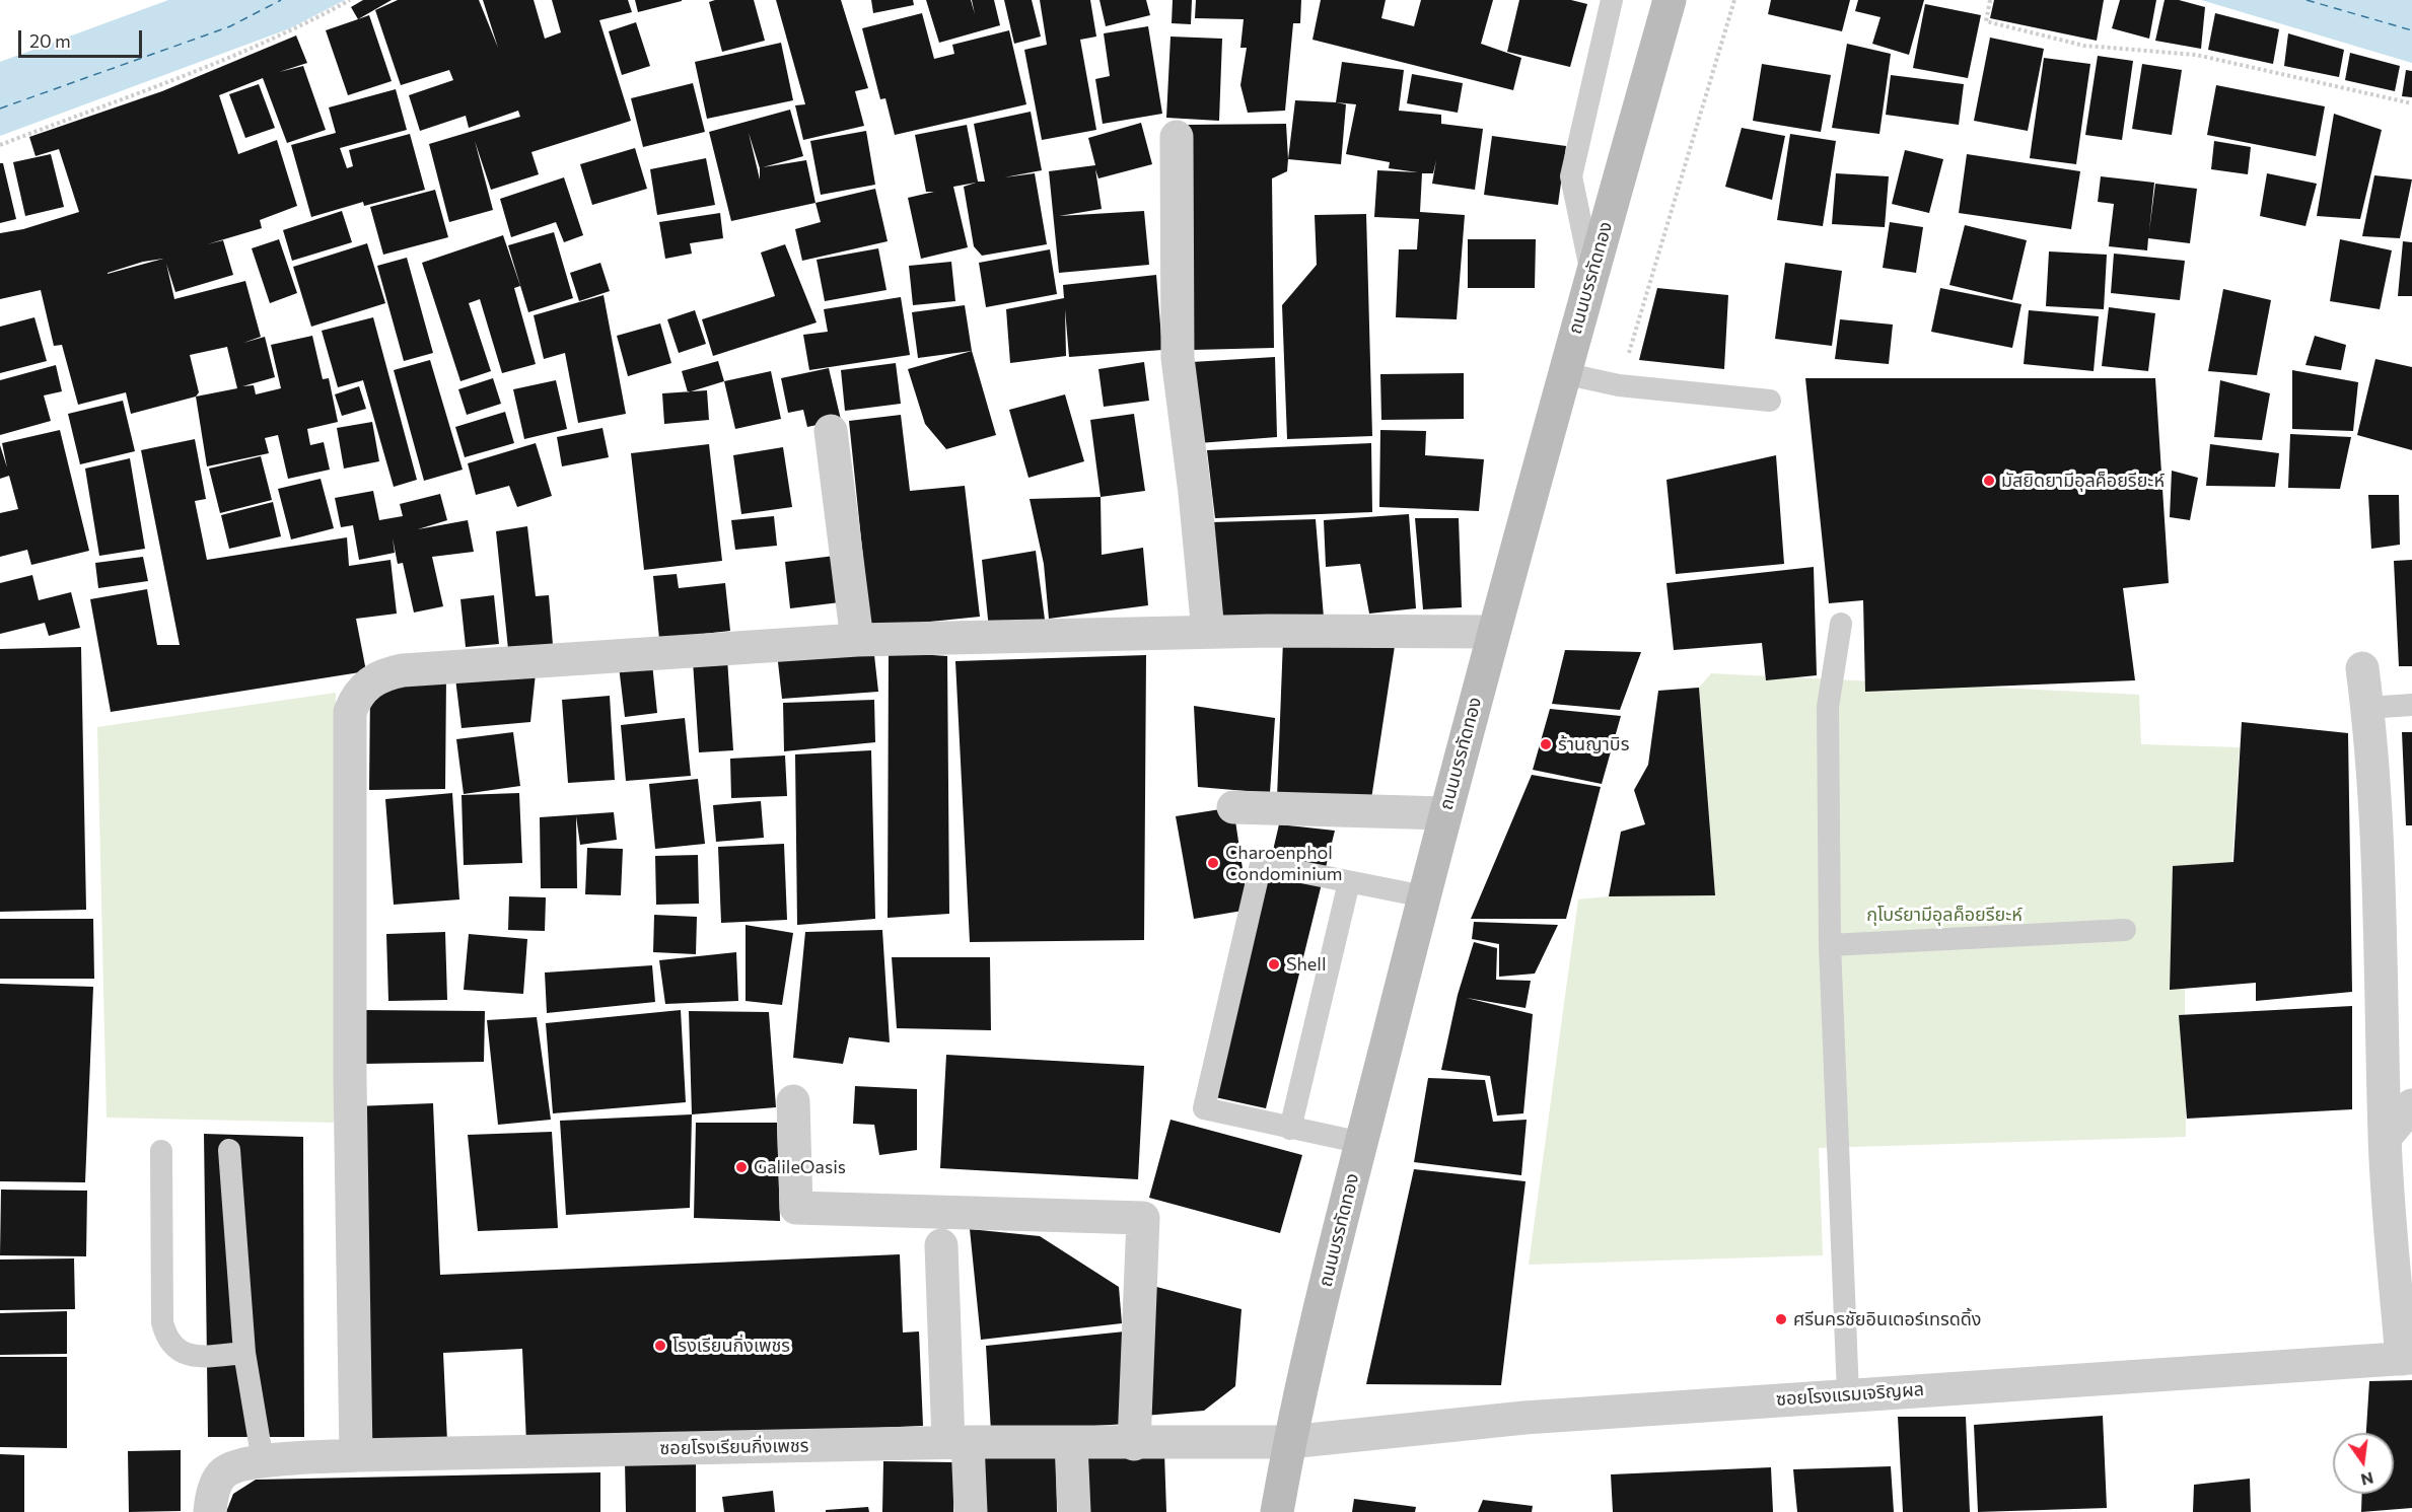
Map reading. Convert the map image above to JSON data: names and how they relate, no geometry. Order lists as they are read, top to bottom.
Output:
{
  "streets": {
    "main road": ["ถนนบรรทัดทอง"],
    "street": ["ซอยโรงแรมเจริญผล", "ซอยโรงเรียนกิ่งเพชร"]
  },
  "crossings": [
    ["ถนนบรรทัดทอง", "ซอยโรงแรมเจริญผล"],
    ["ถนนบรรทัดทอง", "ซอยโรงเรียนกิ่งเพชร"],
    ["ซอยโรงแรมเจริญผล", "ซอยโรงเรียนกิ่งเพชร"]
  ],
  "parks": ["กุโบร์ยามีอุลค็อยรียะห์"],
  "places": [
    "มัสยิดยามีอุลค็อยรียะห์",
    "ร้านญาบิร",
    "Charoenphol Condominium",
    "Shell",
    "GalileOasis",
    "ศรีนครชัยอินเตอร์เทรดดิ้ง",
    "โรงเรียนกิ่งเพชร"
  ],
  "scale_bar": "20 m",
  "north": "bottom"
}
